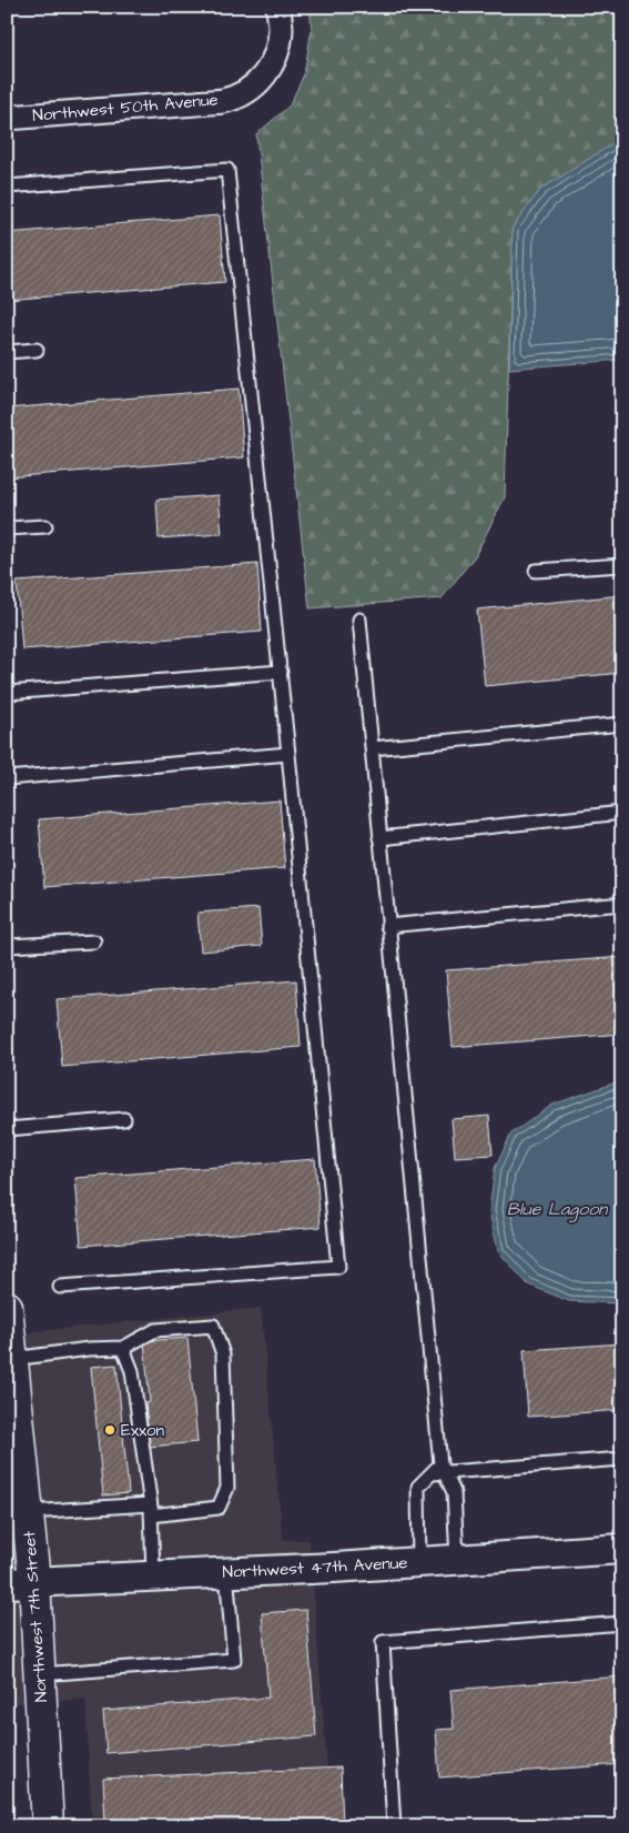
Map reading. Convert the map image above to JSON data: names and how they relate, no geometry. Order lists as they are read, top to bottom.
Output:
{
  "streets": {
    "main road": ["Northwest 7th Street"],
    "street": ["Northwest 50th Avenue", "Northwest 47th Avenue"]
  },
  "crossings": [
    ["Northwest 47th Avenue", "Northwest 7th Street"]
  ],
  "water": ["Blue Lagoon"],
  "places": ["Exxon"]
}
